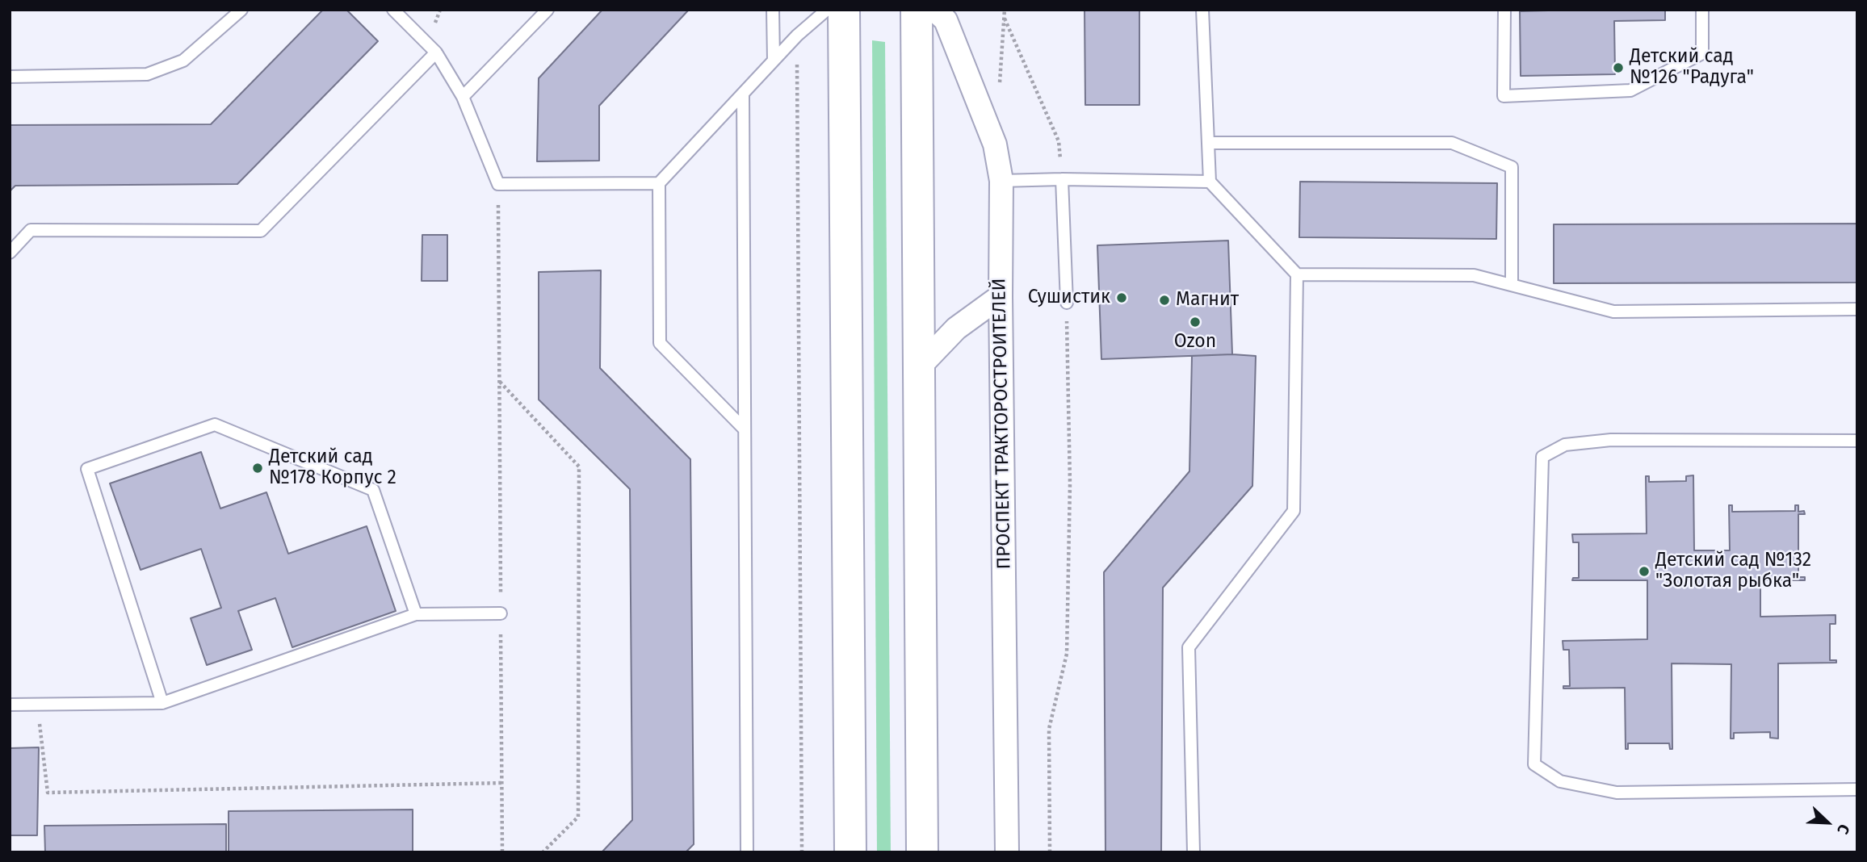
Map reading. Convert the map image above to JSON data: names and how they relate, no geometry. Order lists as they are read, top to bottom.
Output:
{
  "streets": {
    "street": ["ПРОСПЕКТ ТРАКТОРОСТРОИТЕЛЕЙ"]
  },
  "places": [
    "Детский сад №126 \"Радуга\"",
    "Сушистик",
    "Магнит",
    "Ozon",
    "Детский сад №178 Корпус 2",
    "Детский сад №132 \"Золотая рыбка\""
  ],
  "north": "bottom right"
}
